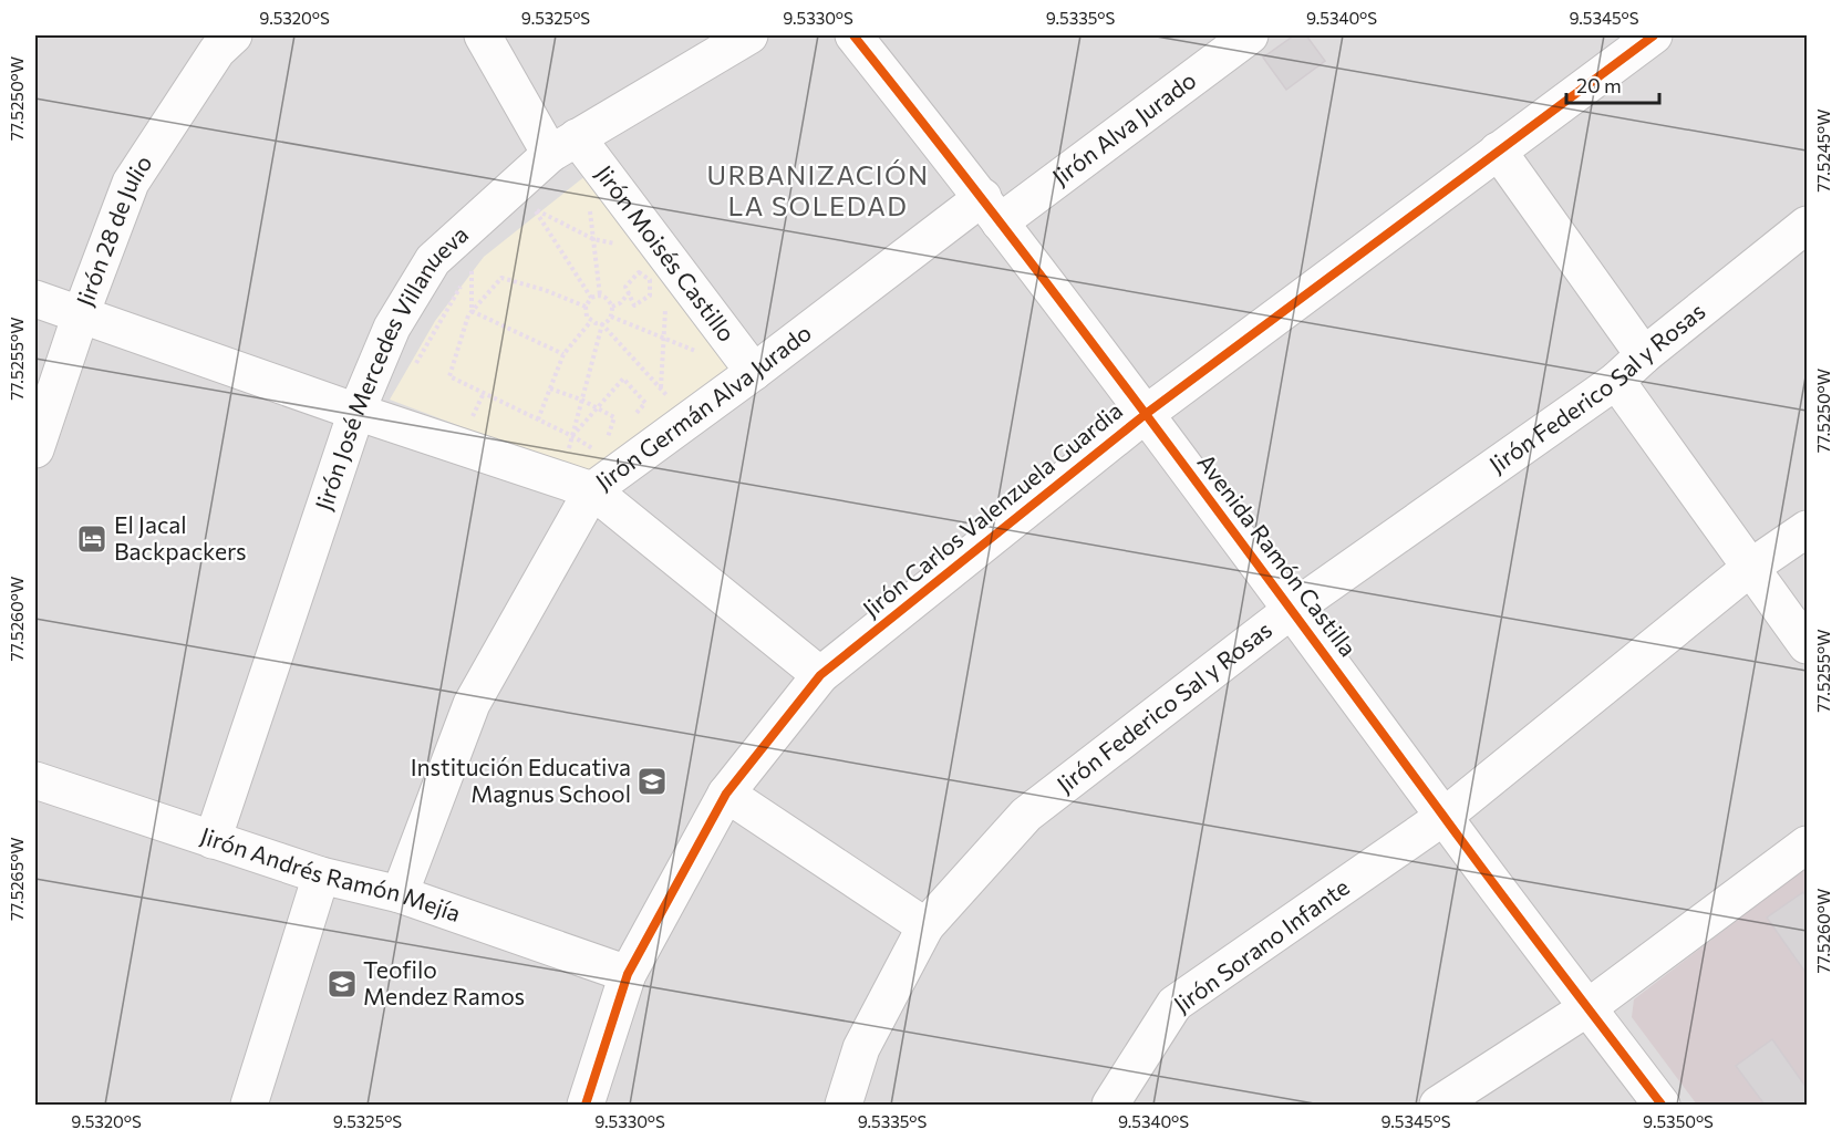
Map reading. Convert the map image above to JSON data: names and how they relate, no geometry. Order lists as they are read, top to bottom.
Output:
{
  "streets": {
    "street": [
      "Jirón Alva Jurado",
      "Jirón 28 de Julio",
      "Jirón Moisés Castillo",
      "Jirón José Mercedes Villanueva",
      "Jirón Federico Sal y Rosas",
      "Jirón Germán Alva Jurado",
      "Jirón Carlos Valenzuela Guardia",
      "Avenida Ramón Castilla",
      "Jirón Andrés Ramón Mejía",
      "Jirón Sorano Infante"
    ]
  },
  "crossings": [
    ["Jirón Alva Jurado", "Jirón Germán Alva Jurado"],
    ["Jirón Alva Jurado", "Avenida Ramón Castilla"],
    ["Jirón Moisés Castillo", "Jirón José Mercedes Villanueva"],
    ["Jirón Moisés Castillo", "Jirón Germán Alva Jurado"],
    ["Jirón José Mercedes Villanueva", "Jirón Andrés Ramón Mejía"],
    ["Jirón Federico Sal y Rosas", "Avenida Ramón Castilla"],
    ["Jirón Germán Alva Jurado", "Avenida Ramón Castilla"],
    ["Jirón Germán Alva Jurado", "Jirón Andrés Ramón Mejía"],
    ["Jirón Carlos Valenzuela Guardia", "Avenida Ramón Castilla"],
    ["Jirón Carlos Valenzuela Guardia", "Jirón Andrés Ramón Mejía"],
    ["Avenida Ramón Castilla", "Jirón Sorano Infante"]
  ],
  "districts": ["URBANIZACIÓN LA SOLEDAD"],
  "places": {
    "hotel": ["El Jacal Backpackers"],
    "school or university": ["Institución Educativa Magnus School", "Teofilo Mendez Ramos"]
  },
  "scale_bar": "20 m",
  "coordinates": [
    "9.5320°S",
    "9.5325°S",
    "9.5330°S",
    "9.5335°S",
    "9.5340°S",
    "9.5345°S",
    "77.5250°W",
    "77.5245°W",
    "77.5255°W",
    "77.5260°W",
    "77.5265°W",
    "9.5350°S"
  ]
}
